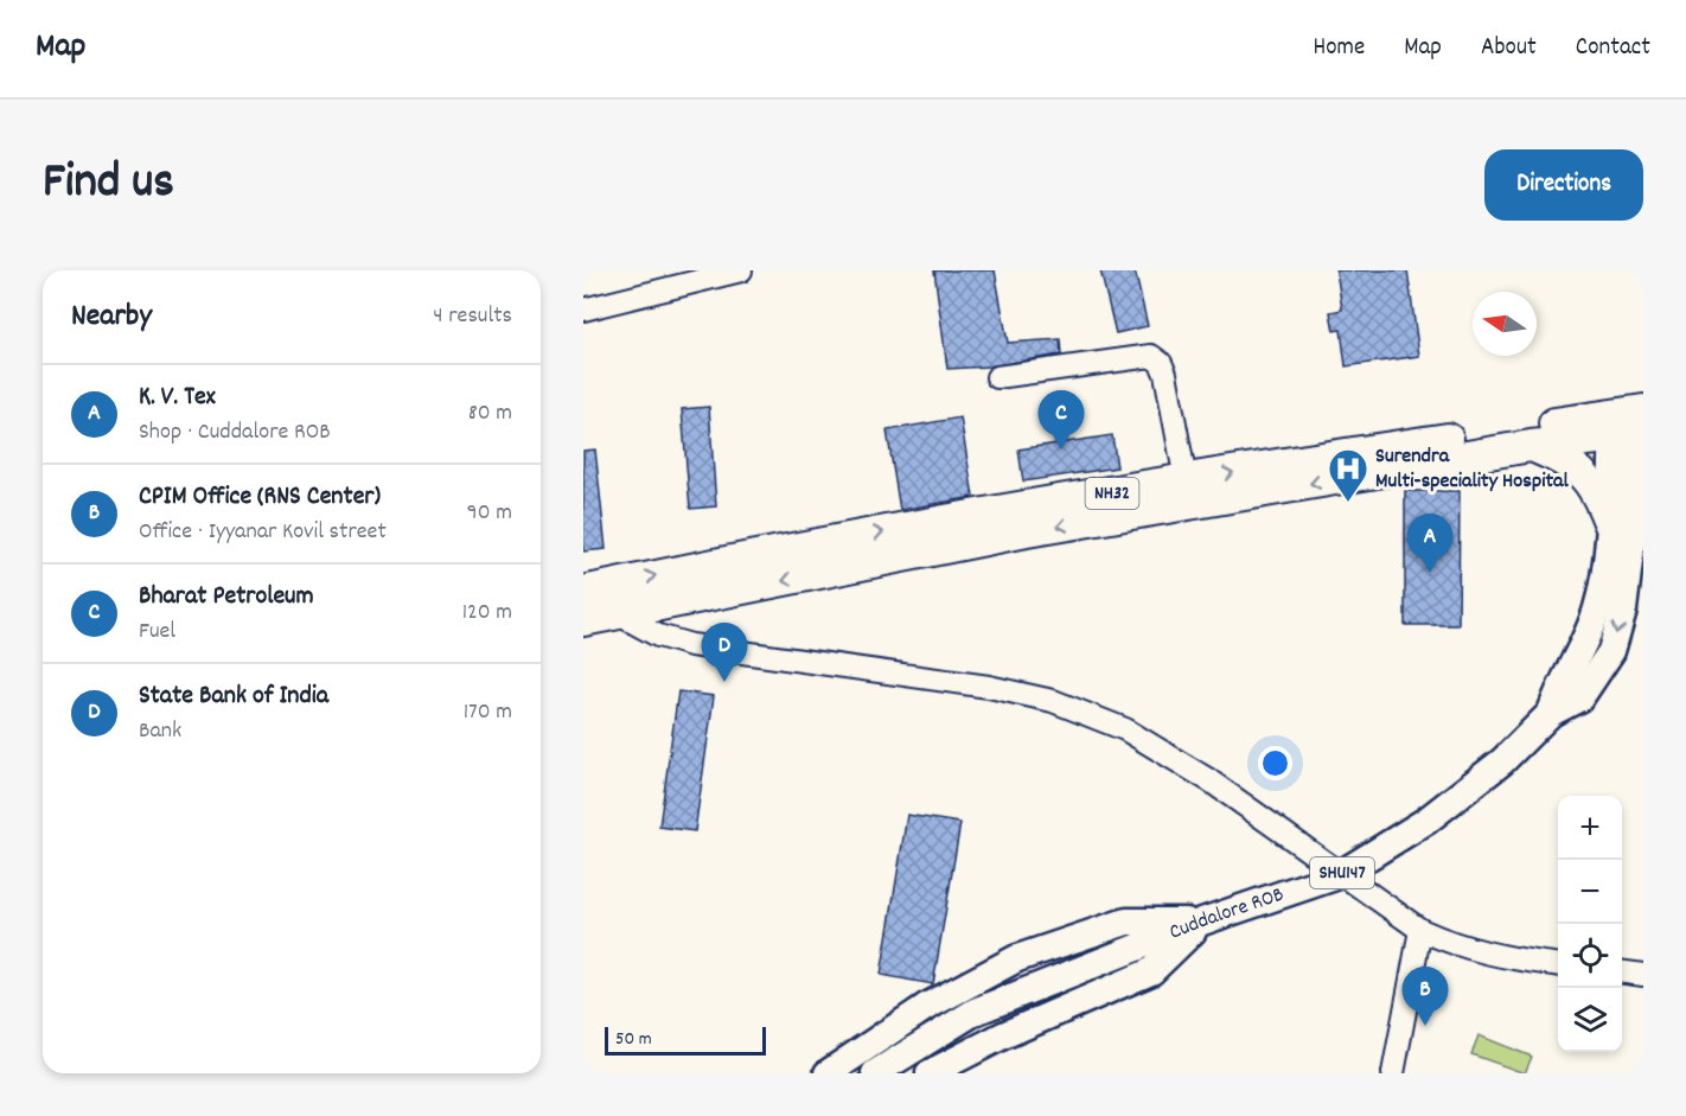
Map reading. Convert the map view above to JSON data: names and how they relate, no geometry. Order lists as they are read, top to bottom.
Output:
{
  "streets": {
    "highway": ["NH32"],
    "main road": ["SHU147", "Cuddalore ROB"]
  },
  "crossings": [
    ["NH32", "Cuddalore ROB"]
  ],
  "places": {
    "hospital": ["Surendra Multi-speciality Hospital"]
  },
  "scale_bar": "50 m",
  "north": "left",
  "page": {
    "header": "Map",
    "nav": [
      "Home",
      "Map",
      "About",
      "Contact"
    ],
    "title": "Find us",
    "buttons": "Directions",
    "heading": ["Nearby", "4 results"],
    "list": [
      {
        "mark": "A",
        "name": "K. V. Tex",
        "note": "Shop · Cuddalore ROB",
        "value": "80 m"
      },
      {
        "mark": "B",
        "name": "CPIM Office (RNS Center)",
        "note": "Office · Iyyanar Kovil street",
        "value": "90 m"
      },
      {
        "mark": "C",
        "name": "Bharat Petroleum",
        "note": "Fuel",
        "value": "120 m"
      },
      {
        "mark": "D",
        "name": "State Bank of India",
        "note": "Bank",
        "value": "170 m"
      }
    ],
    "pins": [
      "C",
      "A",
      "D",
      "B"
    ],
    "map_buttons": ["+", "−"],
    "scale": "50 m"
  }
}
